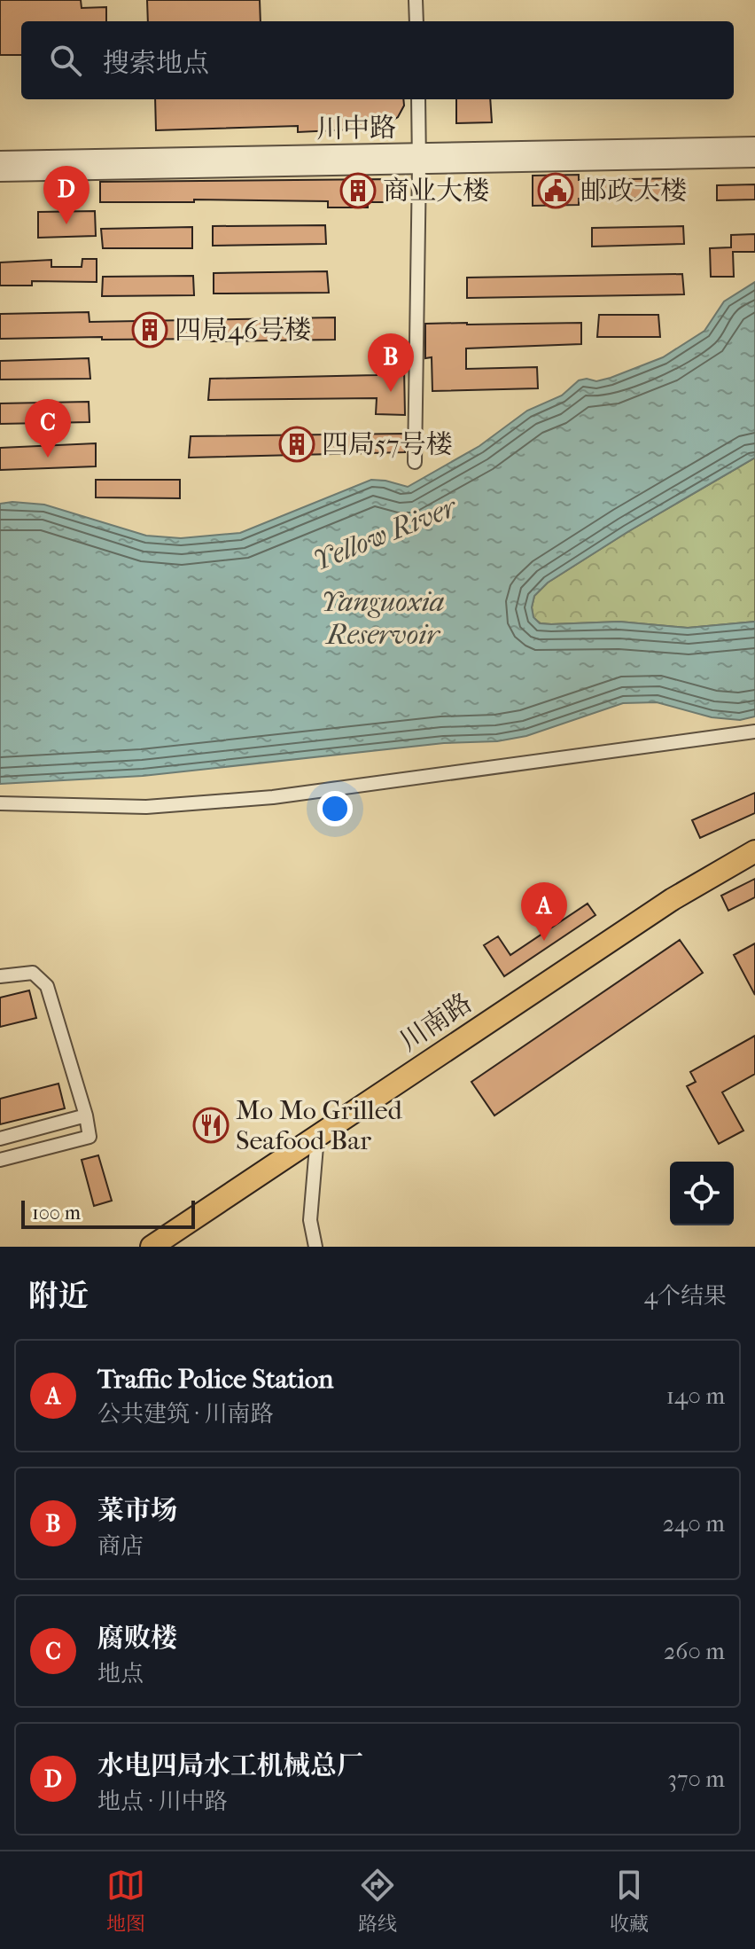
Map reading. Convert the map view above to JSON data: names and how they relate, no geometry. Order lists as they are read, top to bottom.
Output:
{
  "streets": {
    "main road": ["川南路"],
    "street": ["川中路"]
  },
  "water": ["Yellow River", "Yanguoxia Reservoir"],
  "places": {
    "building": ["商业大楼", "四局46号楼", "四局57号楼"],
    "public building": ["邮政大楼"],
    "restaurant": ["Mo Mo Grilled Seafood Bar"]
  },
  "scale_bar": "100 m",
  "page": {
    "search": "搜索地点",
    "pins": [
      "D",
      "B",
      "C",
      "A"
    ],
    "scale": "100 m",
    "heading": ["附近", "4个结果"],
    "list": [
      {
        "mark": "A",
        "name": "Traffic Police Station",
        "note": "公共建筑 · 川南路",
        "value": "140 m"
      },
      {
        "mark": "B",
        "name": "菜市场",
        "note": "商店",
        "value": "240 m"
      },
      {
        "mark": "C",
        "name": "腐败楼",
        "note": "地点",
        "value": "260 m"
      },
      {
        "mark": "D",
        "name": "水电四局水工机械总厂",
        "note": "地点 · 川中路",
        "value": "370 m"
      }
    ],
    "nav": ["地图", "路线", "收藏"]
  }
}
